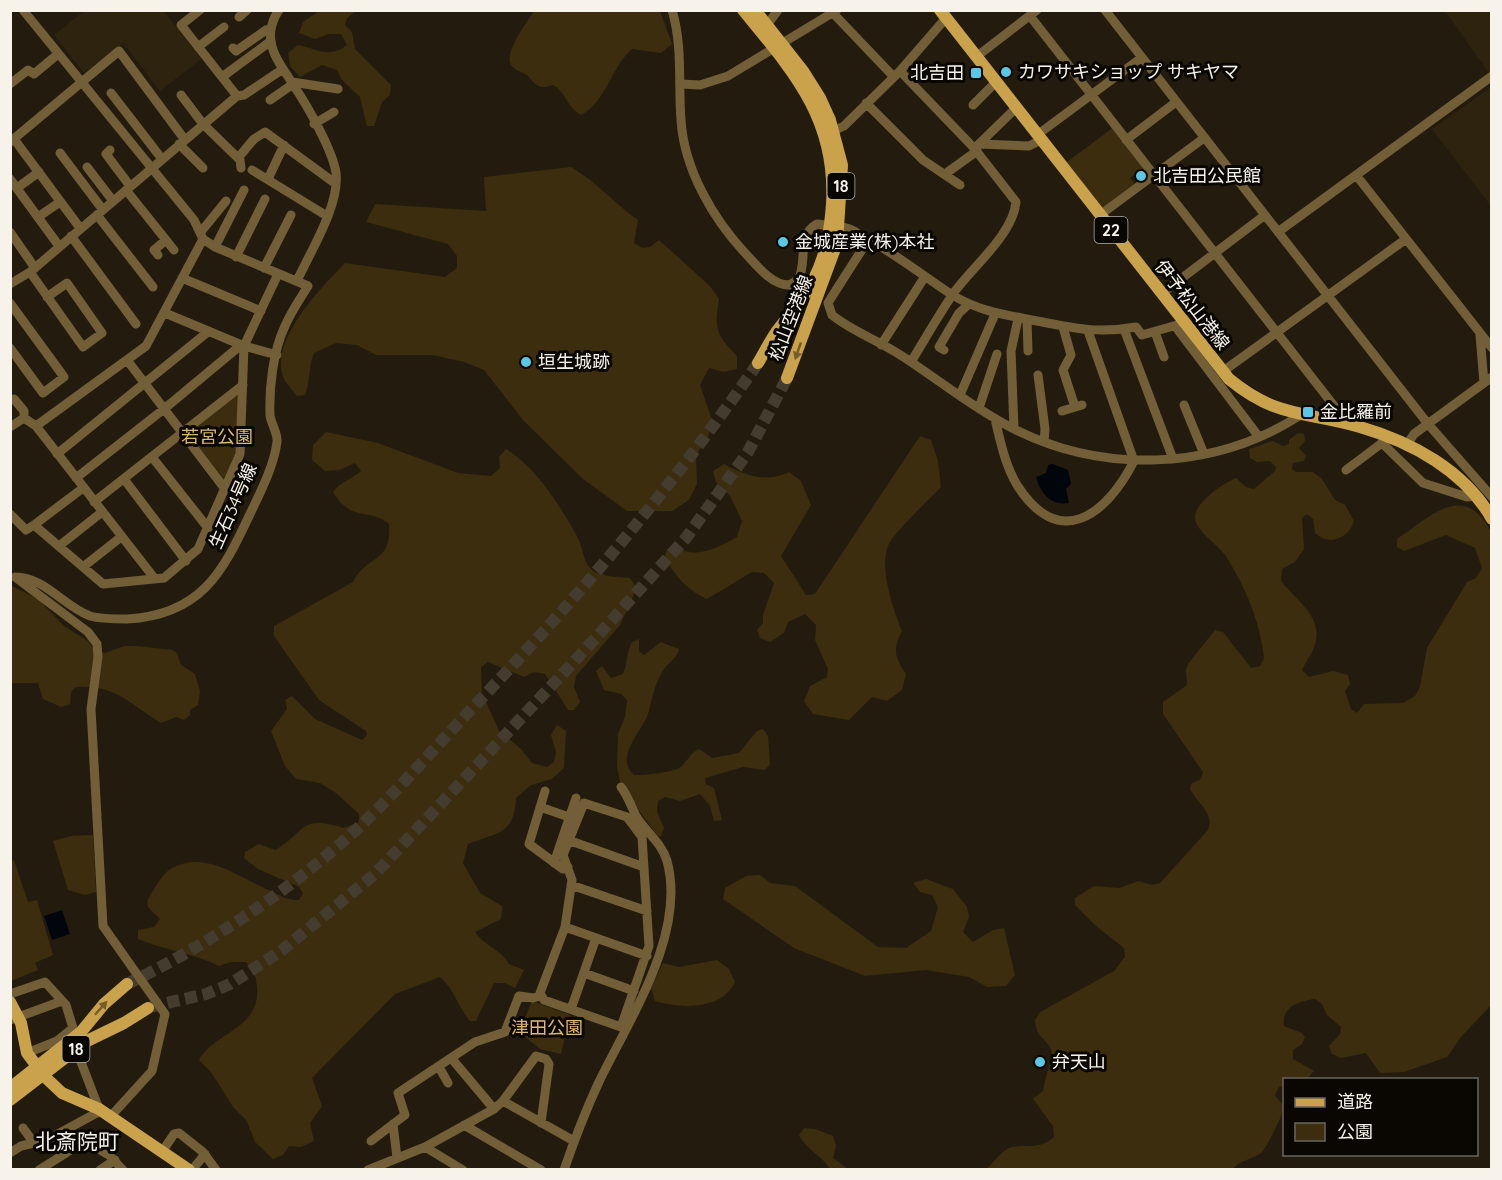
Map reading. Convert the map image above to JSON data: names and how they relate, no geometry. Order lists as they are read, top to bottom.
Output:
{
  "streets": {
    "main road": [
      "18",
      "22",
      "伊予松山港線",
      "松山空港線"
    ],
    "street": ["生石34号線"]
  },
  "districts": ["北斎院町"],
  "parks": ["若宮公園", "津田公園"],
  "places": {
    "other": [
      "カワサキショップ サキヤマ",
      "北吉田公民館",
      "金城産業(株)本社",
      "垣生城跡",
      "弁天山"
    ],
    "transit": ["北吉田", "金比羅前"]
  },
  "legend": ["道路", "公園"]
}
